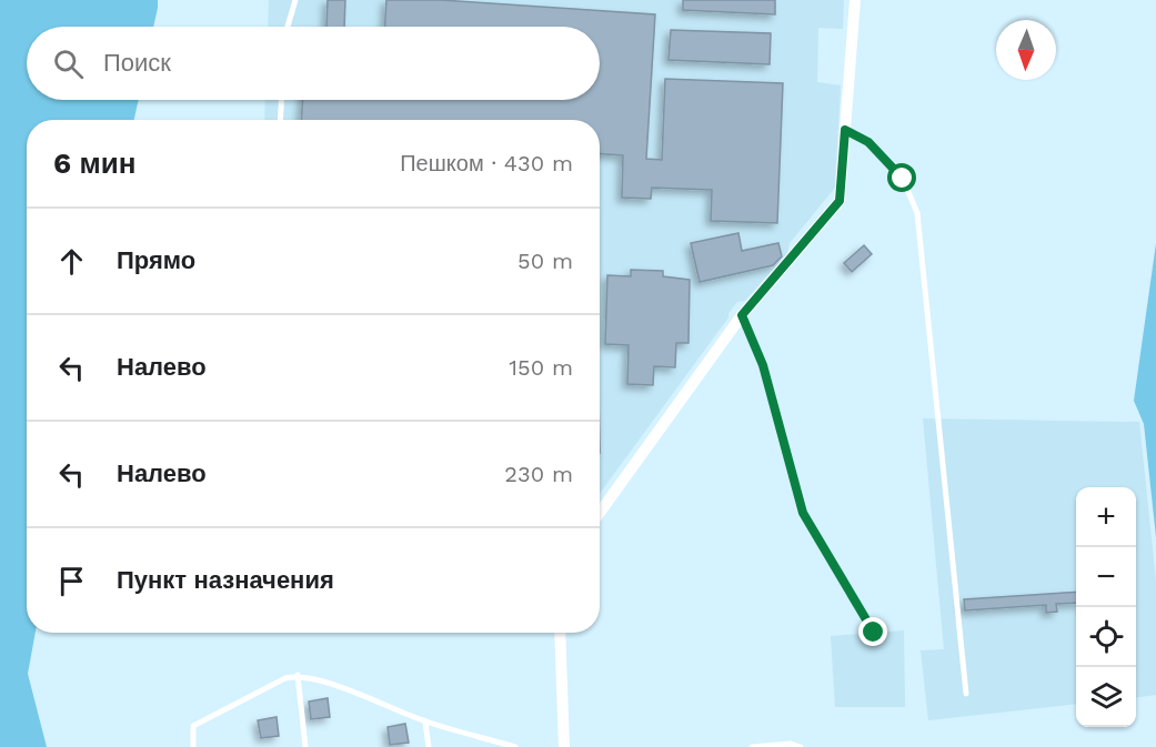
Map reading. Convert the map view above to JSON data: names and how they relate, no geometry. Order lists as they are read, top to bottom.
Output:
{
  "north": "bottom",
  "page": {
    "search": "Поиск",
    "heading": ["6 мин", "Пешком · 430 m"],
    "list": [
      ["Прямо", "50 m"],
      ["Налево", "150 m"],
      ["Налево", "230 m"],
      "Пункт назначения"
    ],
    "map_buttons": ["+", "−"]
  }
}
